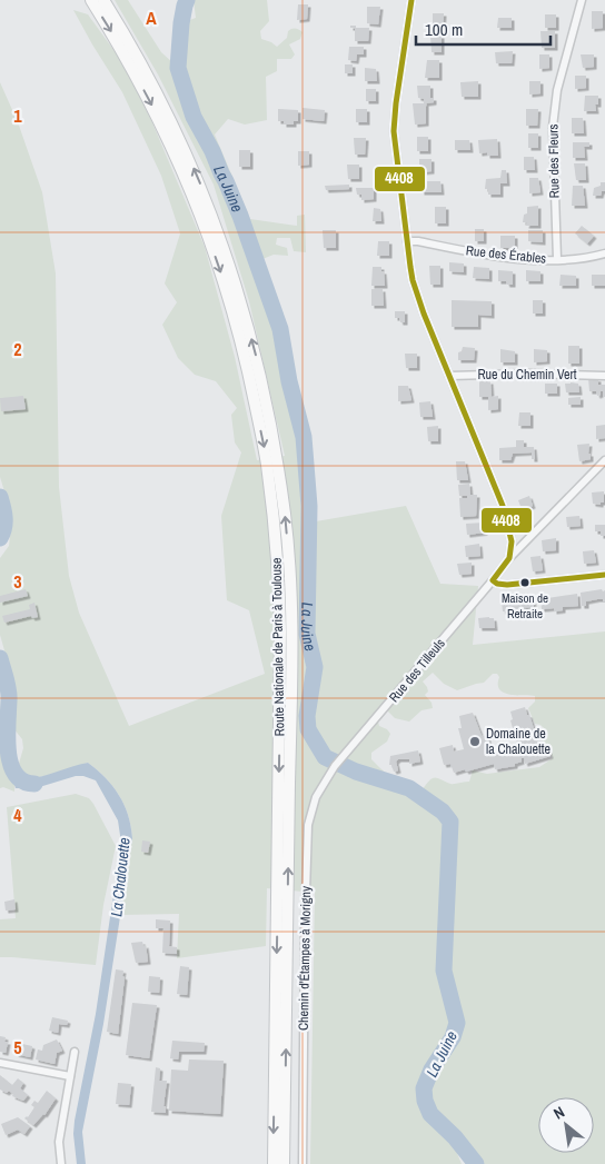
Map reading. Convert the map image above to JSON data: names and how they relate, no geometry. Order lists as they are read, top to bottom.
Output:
{
  "streets": {
    "main road": ["Route Nationale de Paris à Toulouse"],
    "street": [
      "Rue des Fleurs",
      "Rue des Érables",
      "Rue du Chemin Vert",
      "Rue des Tilleuls",
      "Chemin d'Étampes à Morigny"
    ]
  },
  "crossings": [
    ["Rue des Fleurs", "Rue des Érables"],
    ["Rue des Tilleuls", "Chemin d'Étampes à Morigny"]
  ],
  "water": ["La Juine", "La Chalouette"],
  "places": ["Maison de Retraite", "Domaine de la Chalouette"],
  "lines": ["transit line 4408"],
  "scale_bar": "100 m",
  "north": "top left",
  "grid": {
    "columns": ["A"],
    "rows": [
      "1",
      "2",
      "3",
      "4",
      "5"
    ]
  }
}
